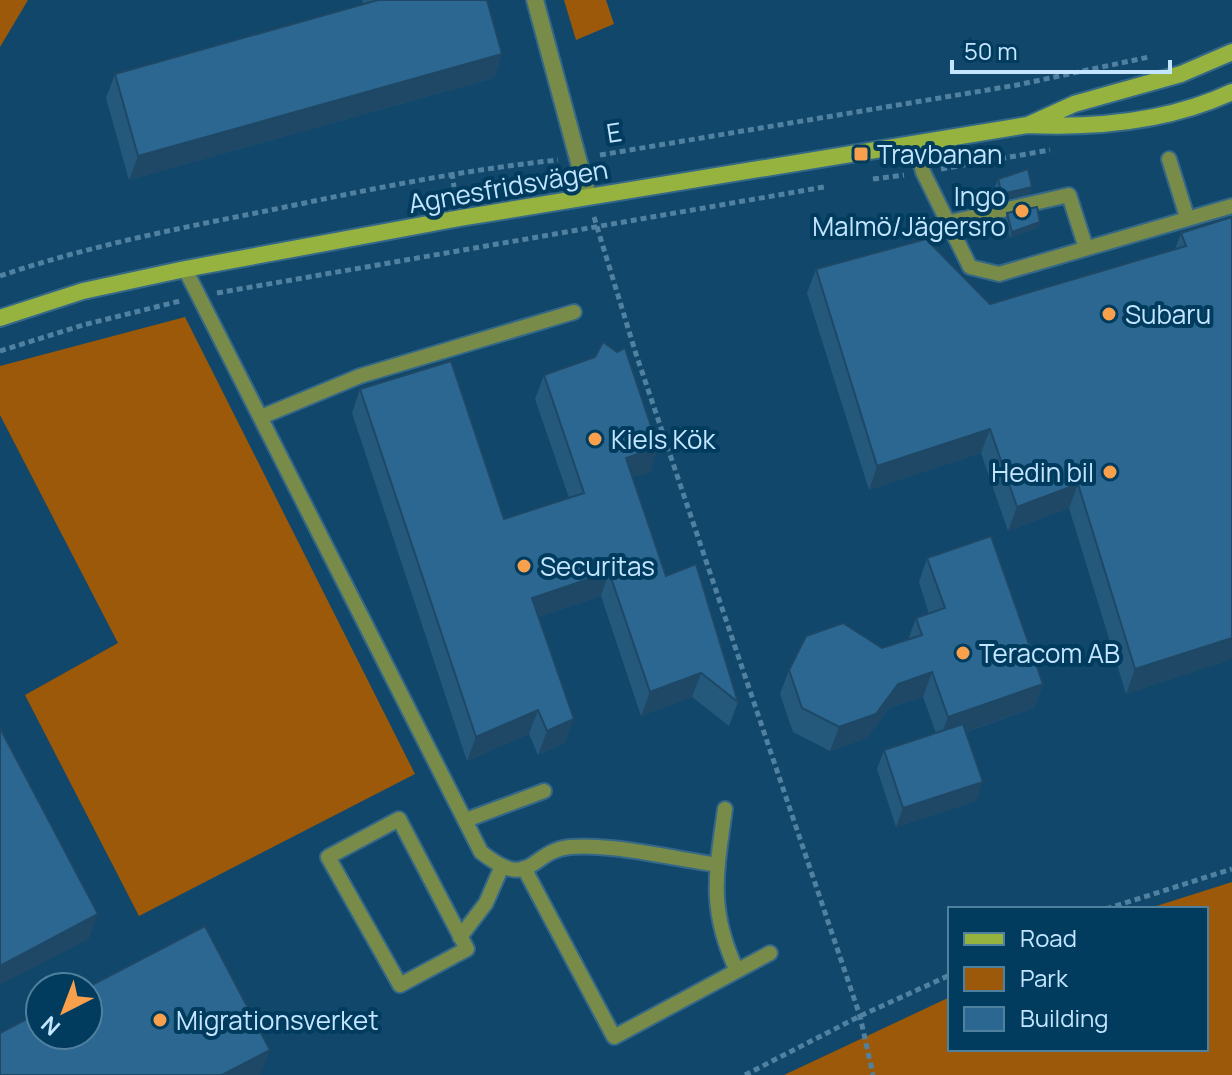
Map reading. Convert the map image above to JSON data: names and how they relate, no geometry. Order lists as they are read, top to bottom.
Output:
{
  "streets": {
    "main road": ["Agnesfridsvägen"],
    "path": ["E"]
  },
  "places": {
    "transit": ["Travbanan"],
    "other": [
      "Ingo Malmö/Jägersro",
      "Subaru",
      "Kiels Kök",
      "Hedin bil",
      "Securitas",
      "Teracom AB",
      "Migrationsverket"
    ]
  },
  "legend": ["Road", "Park", "Building"],
  "scale_bar": "50 m",
  "north": "bottom left"
}
